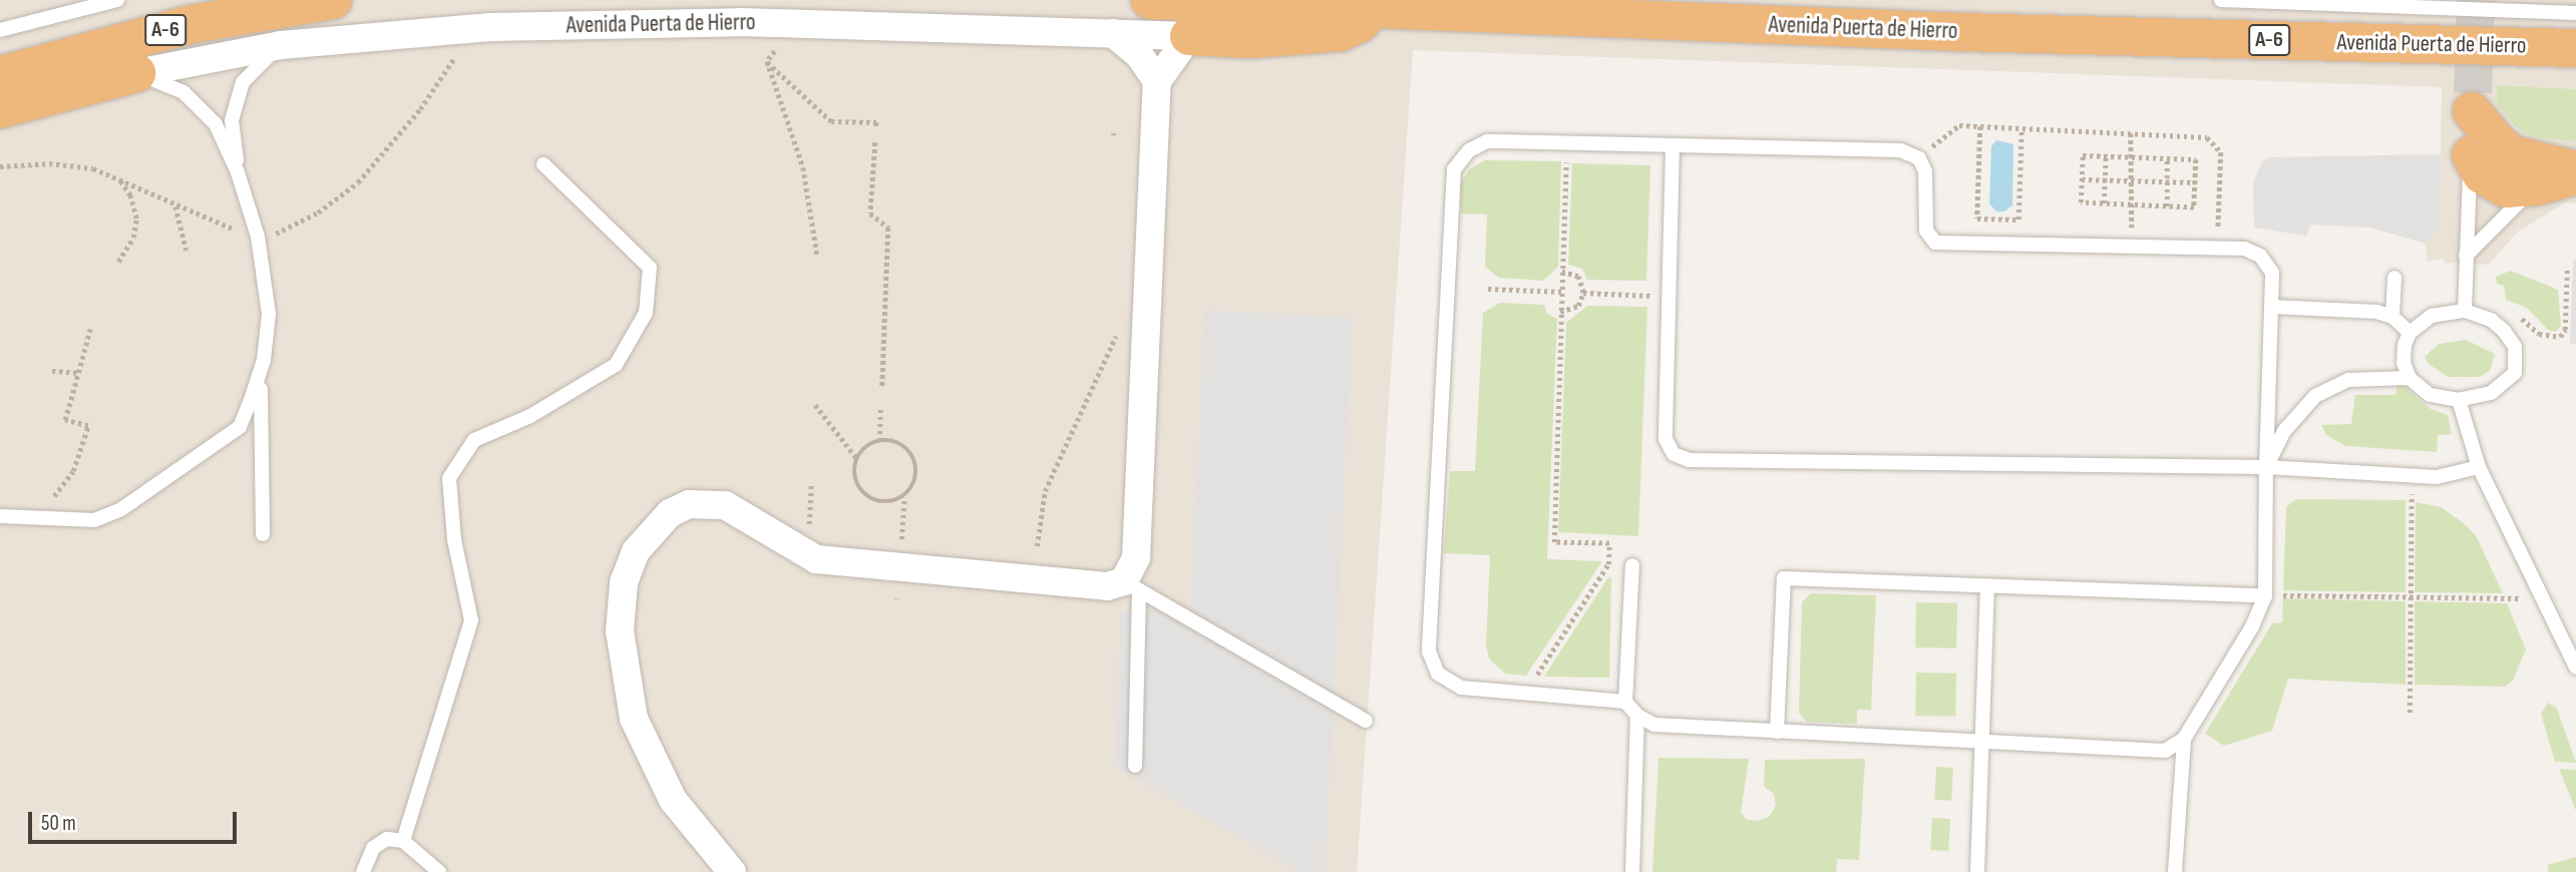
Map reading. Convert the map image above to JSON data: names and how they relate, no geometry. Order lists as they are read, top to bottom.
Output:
{
  "streets": {
    "highway": ["Avenida Puerta de Hierro", "A-6"]
  },
  "scale_bar": "50 m"
}
